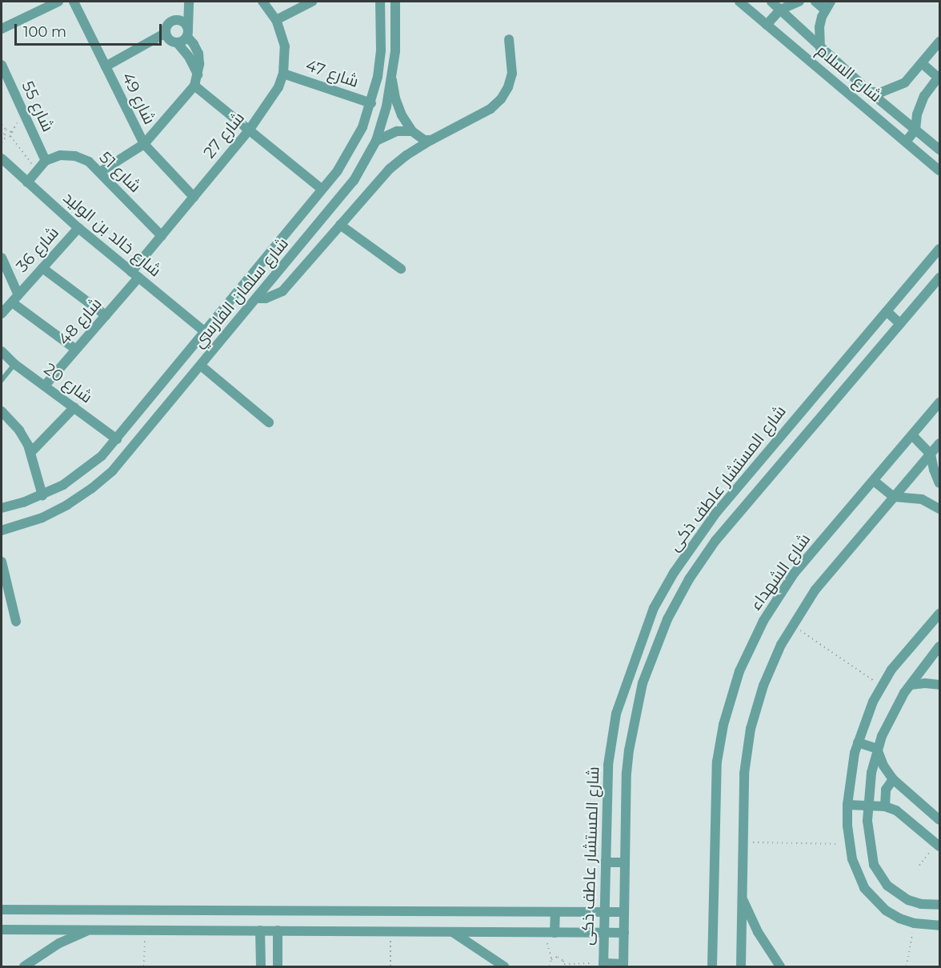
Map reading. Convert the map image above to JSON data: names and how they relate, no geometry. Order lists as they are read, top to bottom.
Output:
{
  "streets": {
    "street": [
      "شارع 47",
      "شارع السلام",
      "شارع 49",
      "شارع 55",
      "شارع 27",
      "شارع 51",
      "شارع خالد بن الوليد",
      "شارع 36",
      "شارع سلمان الفارسي",
      "شارع 48",
      "شارع 20",
      "شارع المستشار عاطف ذكى",
      "شارع الشهداء"
    ]
  },
  "crossings": [
    ["شارع 47", "شارع 27"],
    ["شارع 47", "شارع سلمان الفارسي"],
    ["شارع 49", "شارع 27"],
    ["شارع 55", "شارع 51"],
    ["شارع 27", "شارع 51"],
    ["شارع 27", "شارع خالد بن الوليد"],
    ["شارع 27", "شارع 48"],
    ["شارع خالد بن الوليد", "شارع 36"],
    ["شارع خالد بن الوليد", "شارع سلمان الفارسي"],
    ["شارع خالد بن الوليد", "شارع 48"],
    ["شارع سلمان الفارسي", "شارع 20"],
    ["شارع 48", "شارع 20"]
  ],
  "scale_bar": "100 m"
}
